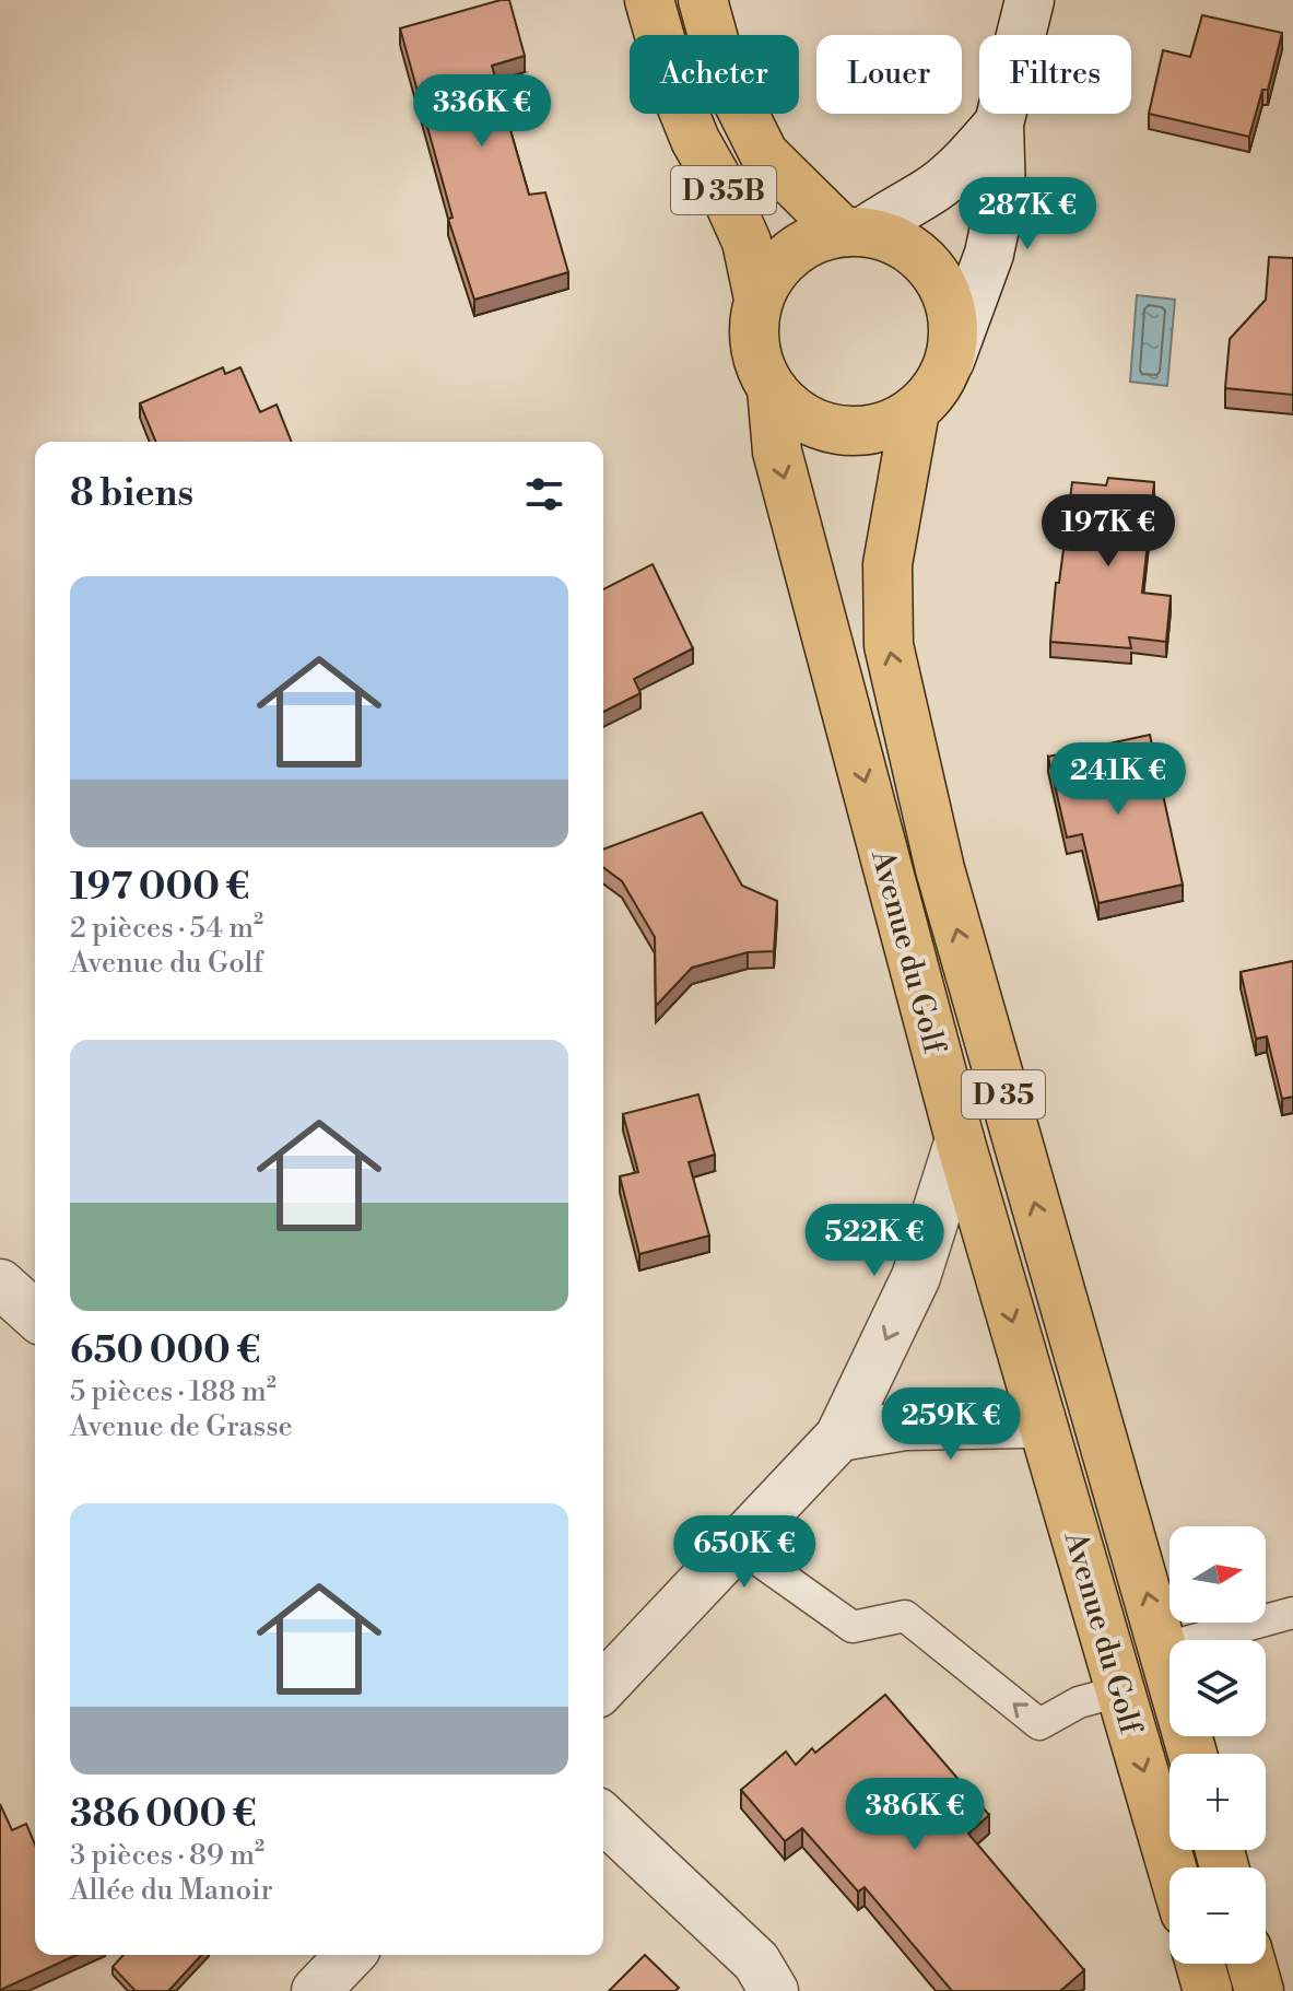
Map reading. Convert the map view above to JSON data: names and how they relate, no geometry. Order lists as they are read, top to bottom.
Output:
{
  "streets": {
    "main road": ["D 35B", "Avenue du Golf", "D 35"]
  },
  "crossings": [
    ["D 35B", "Avenue du Golf"]
  ],
  "north": "right",
  "page": {
    "chip": ["Acheter", "Louer", "Filtres"],
    "price": [
      "336K €",
      "287K €",
      "197K €",
      "241K €",
      "522K €",
      "259K €",
      "650K €",
      "386K €"
    ],
    "heading": "8 biens",
    "list": [
      {
        "name": "197 000 €",
        "note": "2 pièces · 54 m² · Avenue du Golf"
      },
      {
        "name": "650 000 €",
        "note": "5 pièces · 188 m² · Avenue de Grasse"
      },
      {
        "name": "386 000 €",
        "note": "3 pièces · 89 m² · Allée du Manoir"
      }
    ],
    "map_buttons": ["+", "−"]
  }
}
